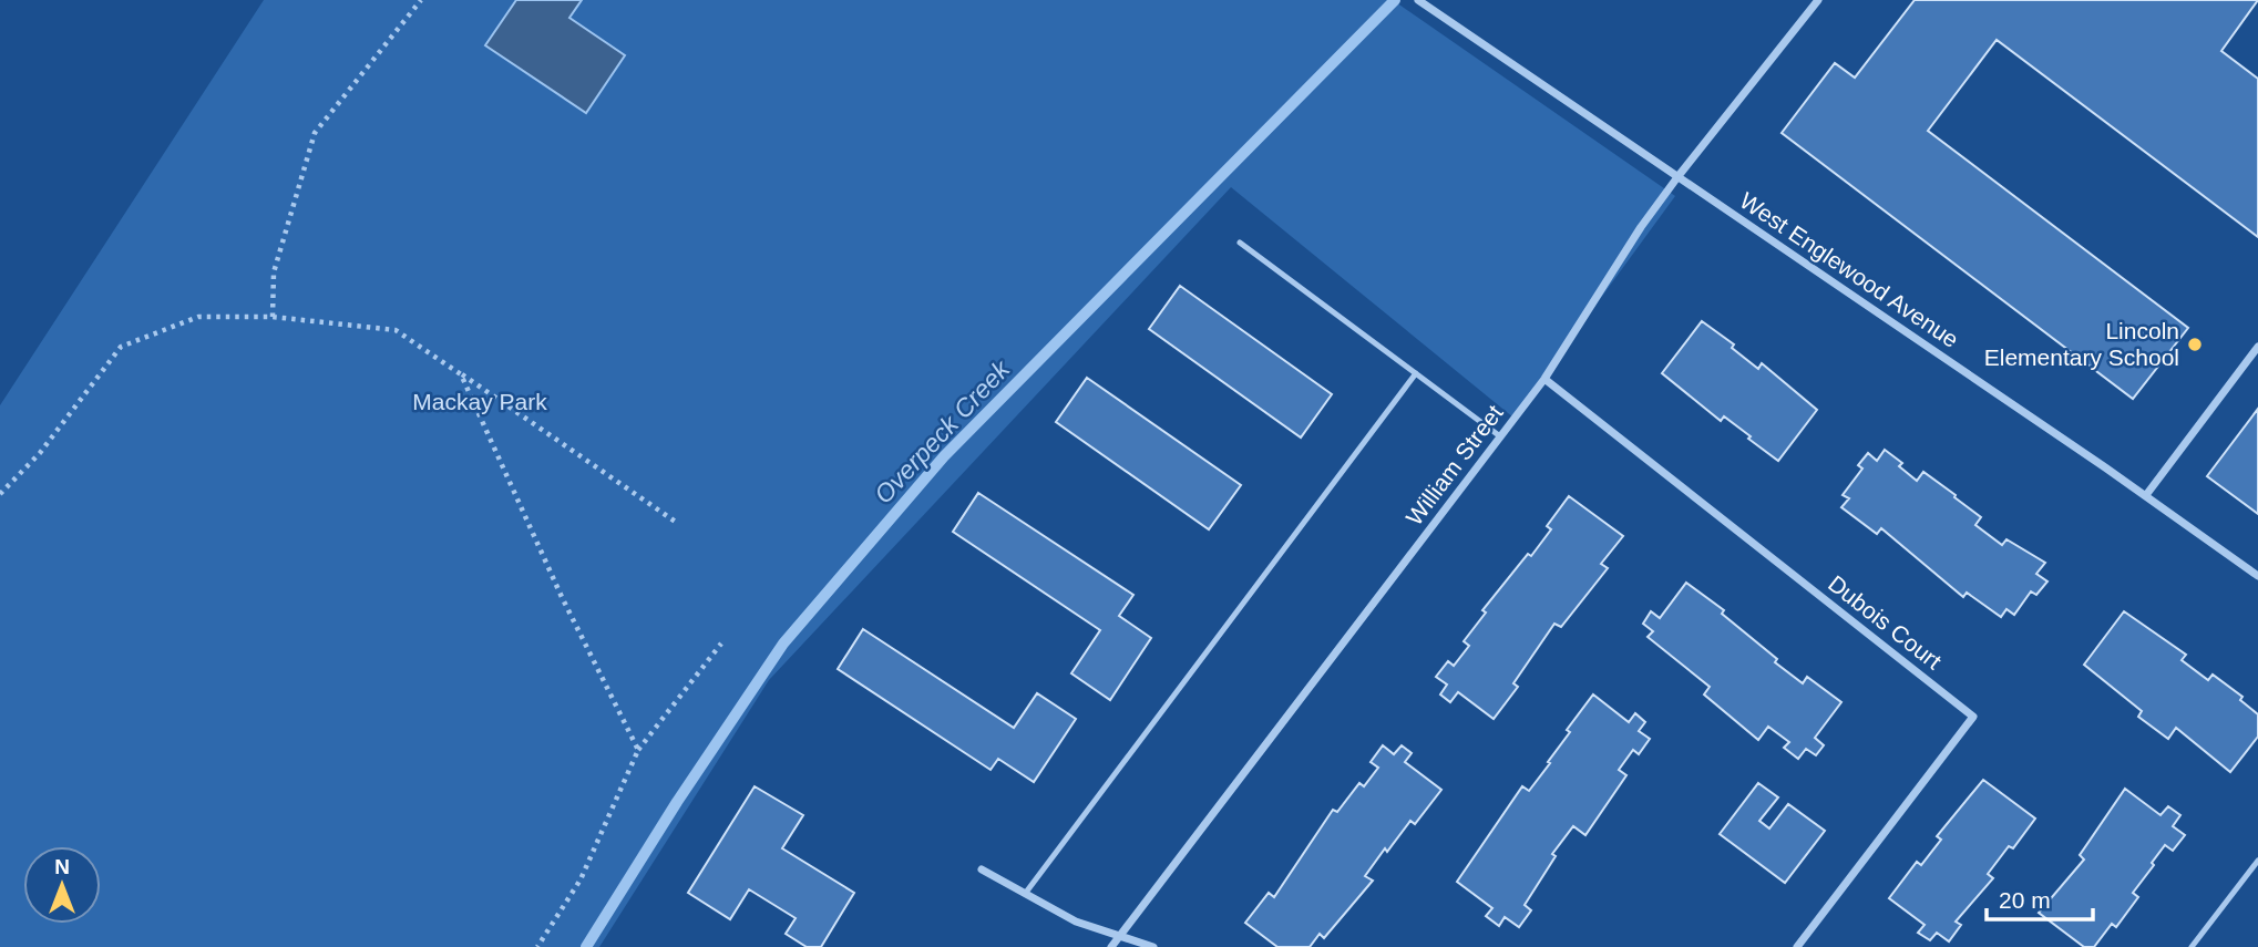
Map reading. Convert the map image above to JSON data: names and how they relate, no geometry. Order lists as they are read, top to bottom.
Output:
{
  "streets": {
    "street": ["West Englewood Avenue", "William Street", "Dubois Court"]
  },
  "crossings": [
    ["West Englewood Avenue", "William Street"],
    ["William Street", "Dubois Court"]
  ],
  "water": ["Overpeck Creek"],
  "parks": ["Mackay Park"],
  "places": ["Lincoln Elementary School"],
  "scale_bar": "20 m",
  "north": "top"
}
